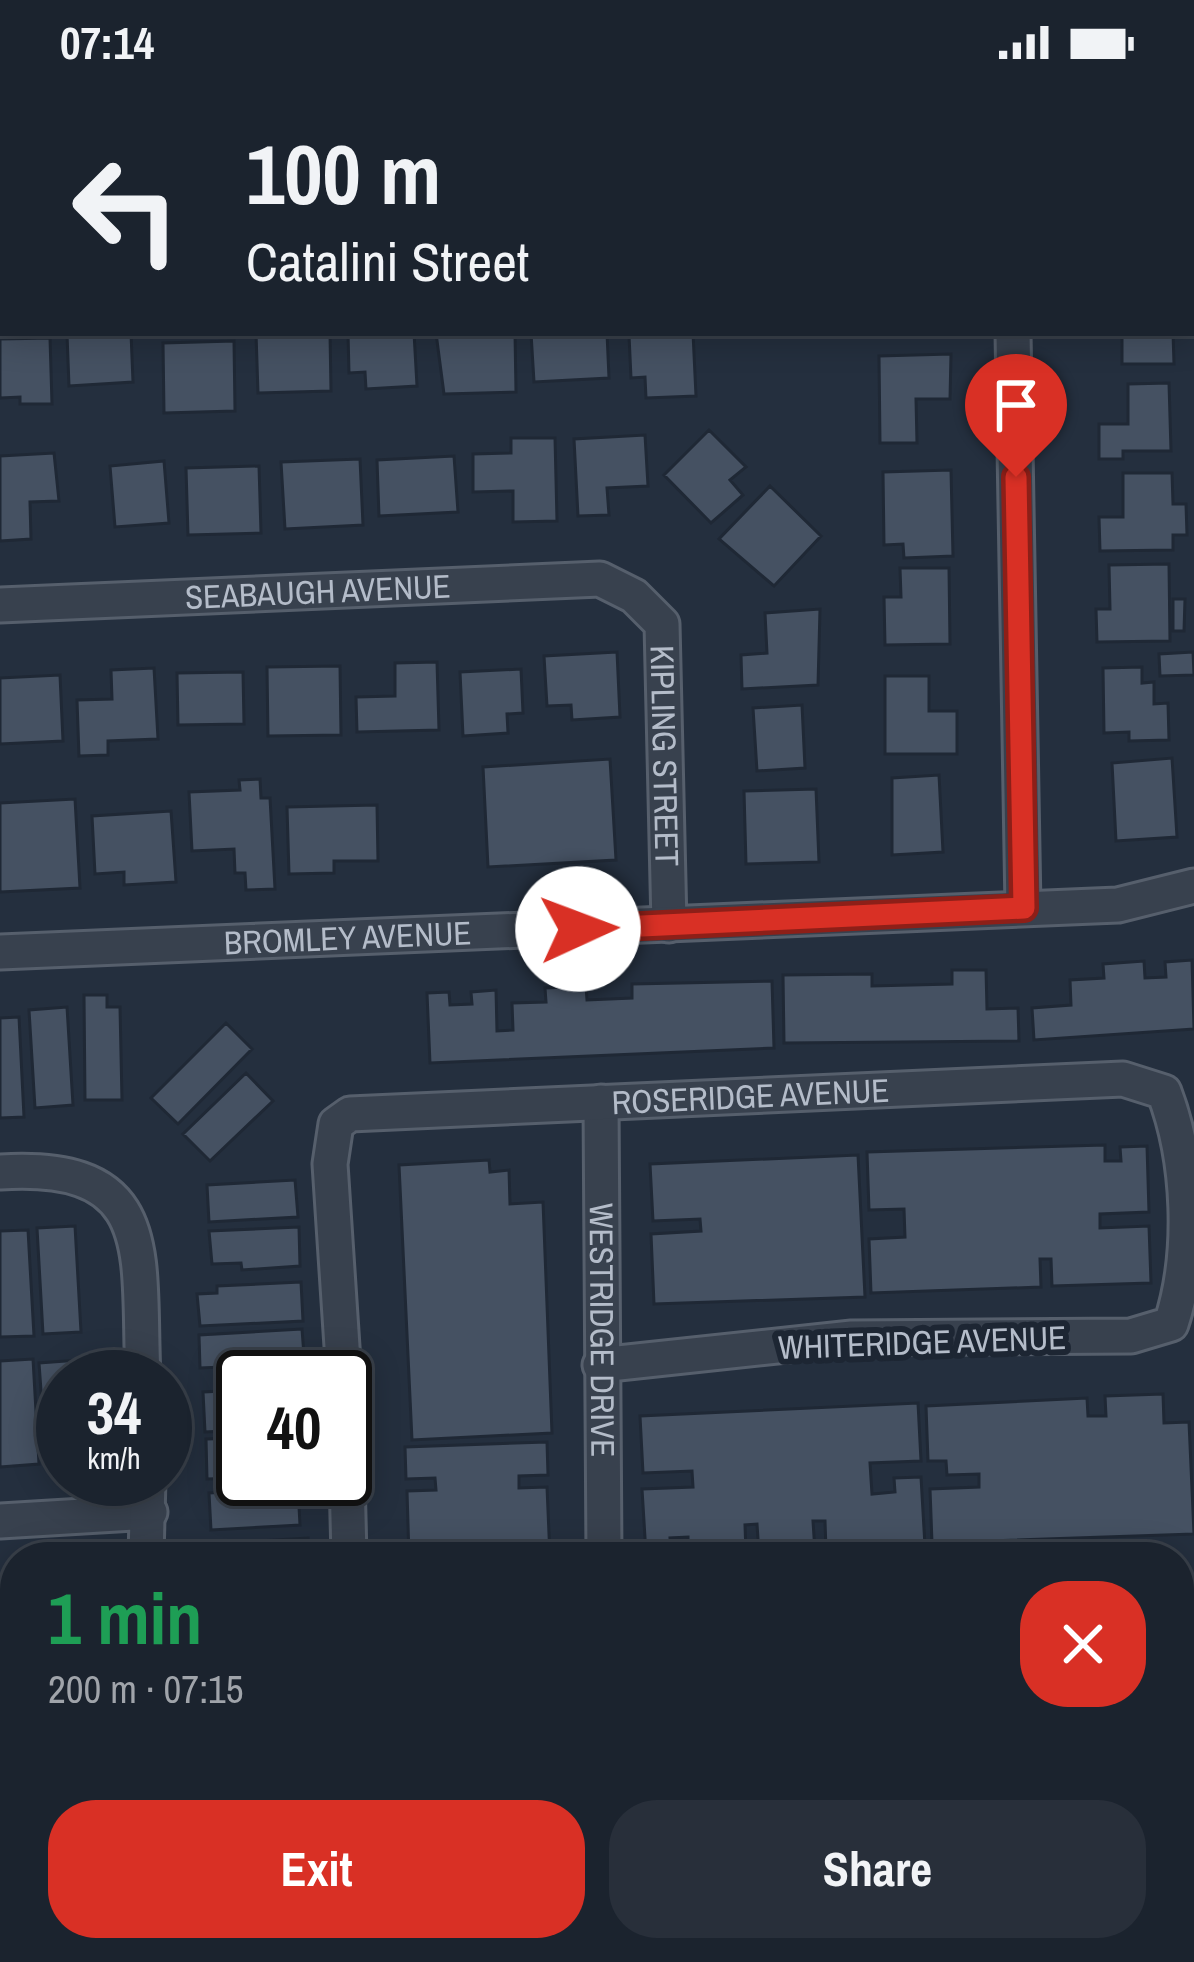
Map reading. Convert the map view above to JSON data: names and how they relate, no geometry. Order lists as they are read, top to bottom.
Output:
{
  "streets": {
    "street": [
      "SEABAUGH AVENUE",
      "KIPLING STREET",
      "BROMLEY AVENUE",
      "ROSERIDGE AVENUE",
      "WESTRIDGE DRIVE",
      "WHITERIDGE AVENUE"
    ]
  },
  "crossings": [
    ["SEABAUGH AVENUE", "KIPLING STREET"],
    ["KIPLING STREET", "BROMLEY AVENUE"],
    ["ROSERIDGE AVENUE", "WESTRIDGE DRIVE"],
    ["ROSERIDGE AVENUE", "WHITERIDGE AVENUE"],
    ["WESTRIDGE DRIVE", "WHITERIDGE AVENUE"]
  ],
  "page": {
    "status": "07:14",
    "turn": ["100 m", "Catalini Street"],
    "speed": "34 km/h",
    "limit": "40",
    "heading": ["1 min", "200 m · 07:15"],
    "buttons": ["Exit", "Share"]
  }
}
